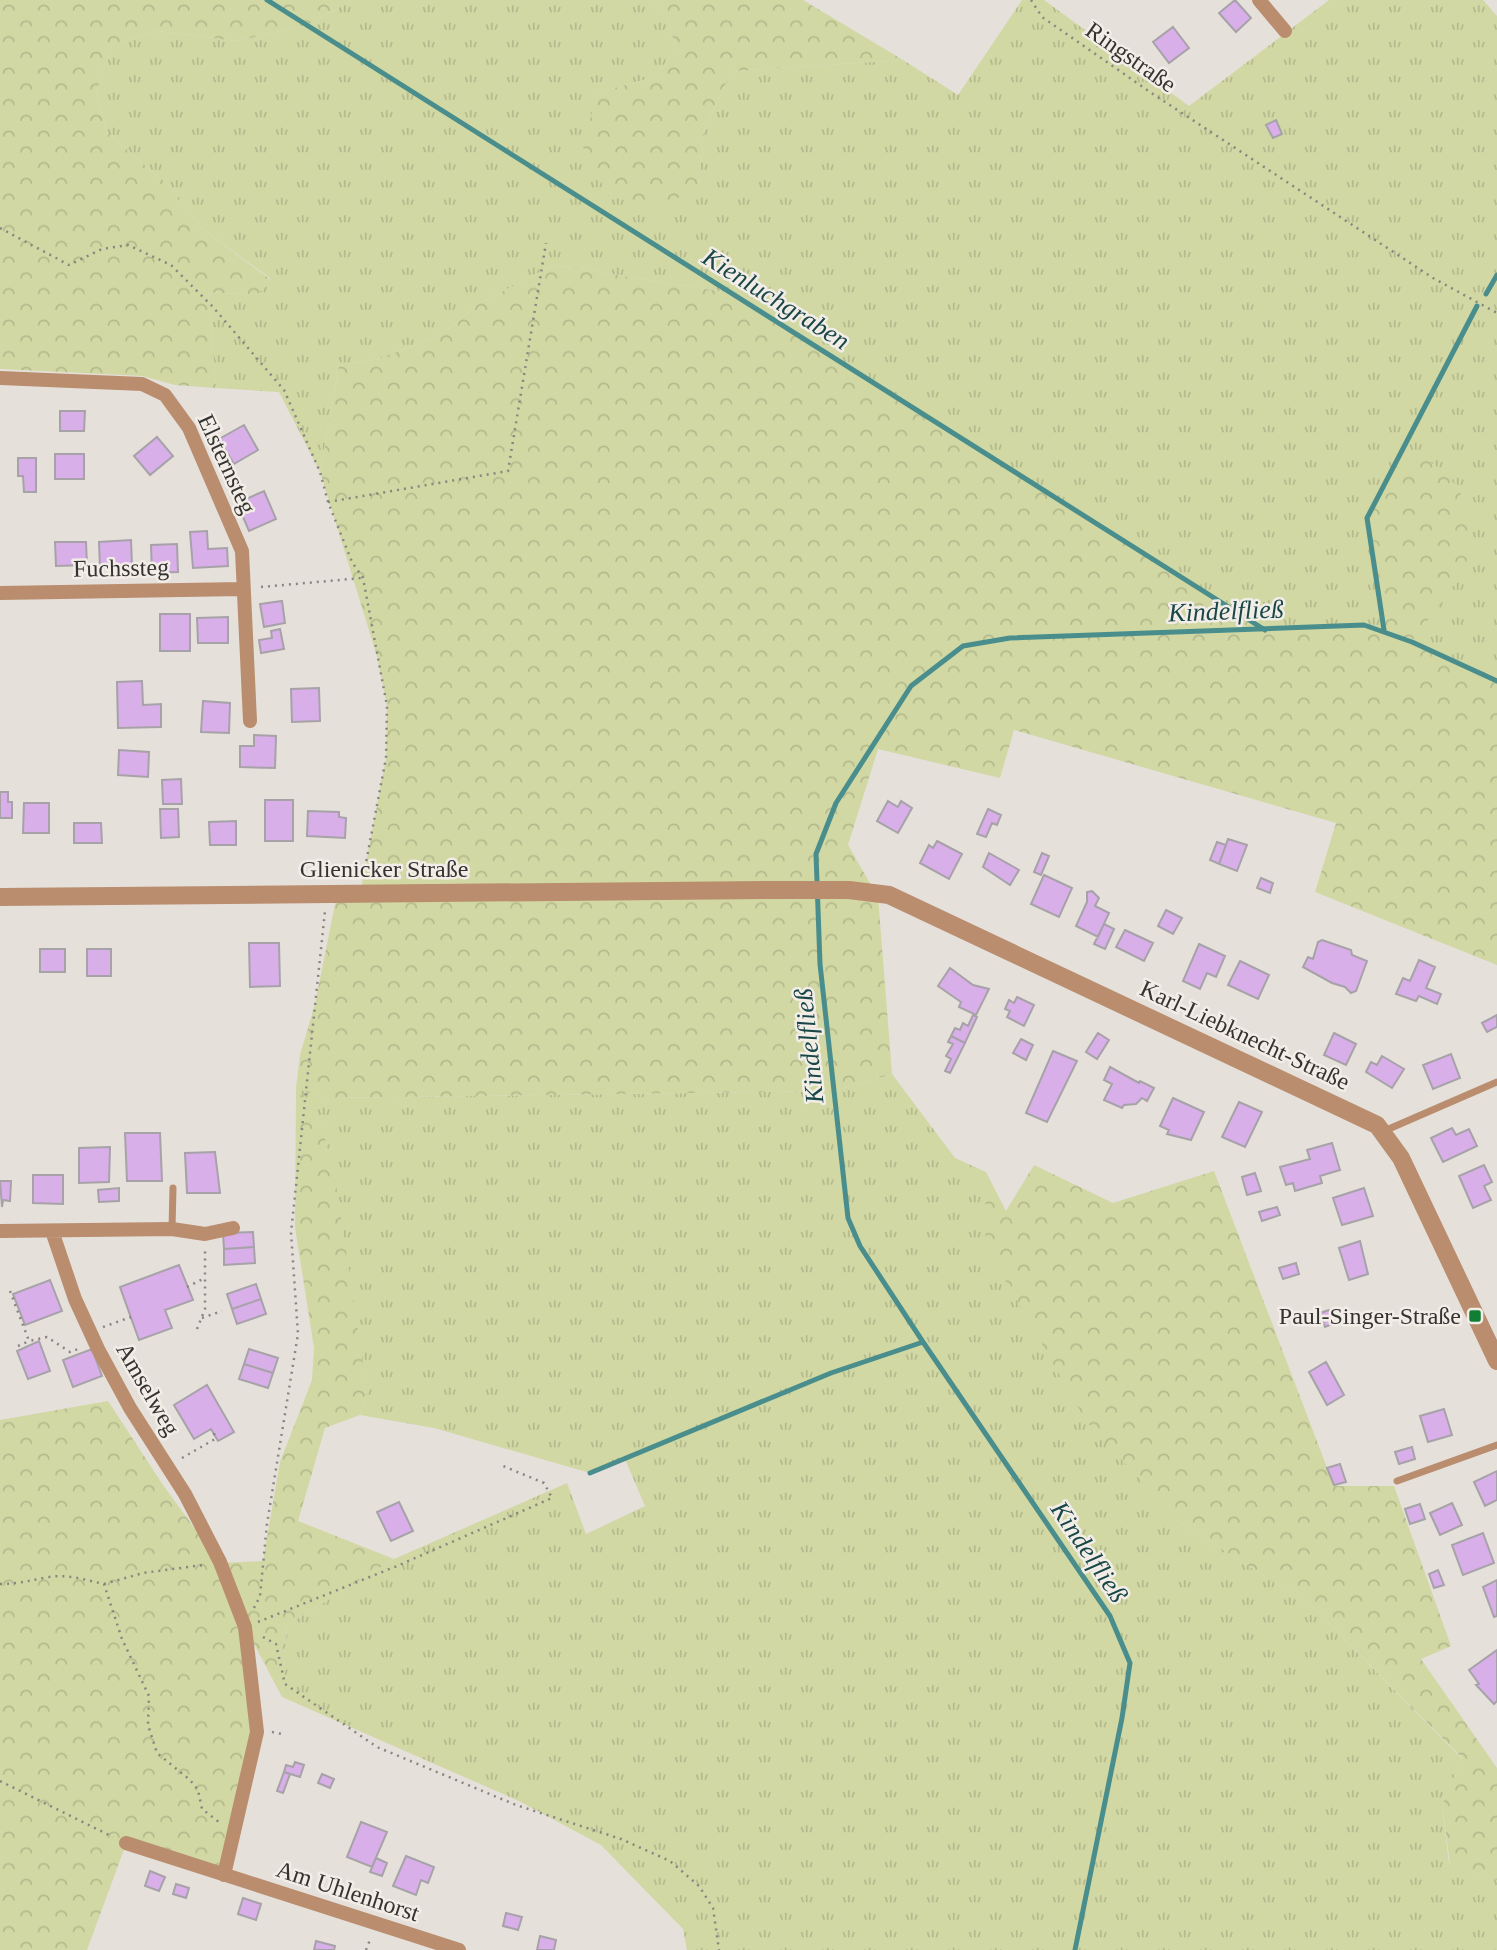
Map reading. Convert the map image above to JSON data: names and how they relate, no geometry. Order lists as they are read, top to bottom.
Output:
{
  "streets": {
    "street": [
      "Elsternsteg",
      "Fuchssteg",
      "Glienicker Straße",
      "Karl-Liebknecht-Straße",
      "Amselweg",
      "Am Uhlenhorst"
    ],
    "path": ["Ringstraße"]
  },
  "crossings": [
    ["Elsternsteg", "Fuchssteg"],
    ["Glienicker Straße", "Karl-Liebknecht-Straße"]
  ],
  "water": ["Kienluchgraben", "Kindelfließ"],
  "places": {
    "transit": ["Paul-Singer-Straße"]
  }
}
